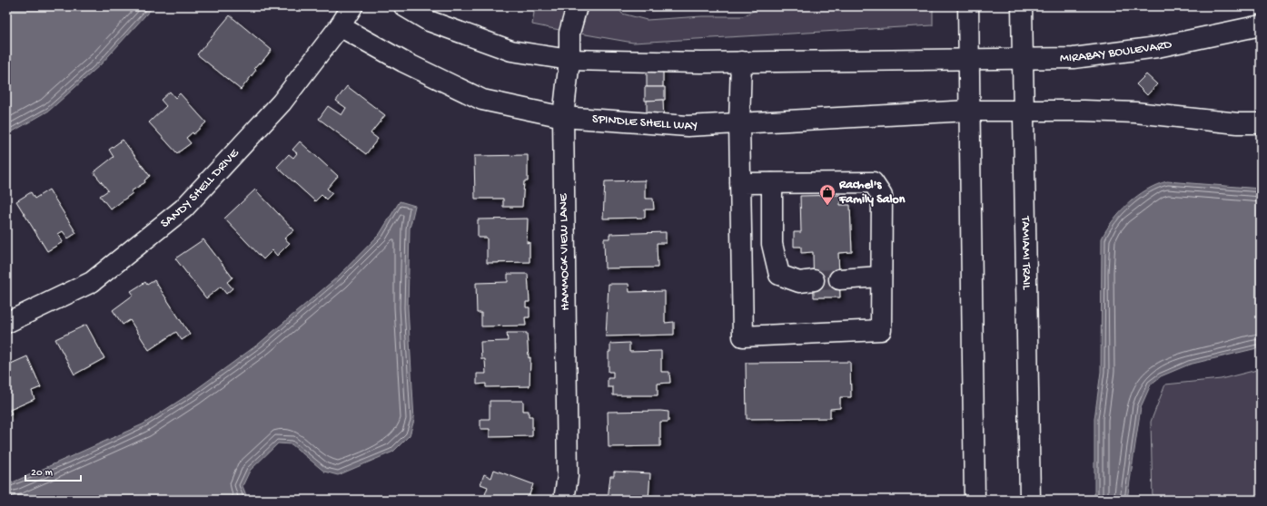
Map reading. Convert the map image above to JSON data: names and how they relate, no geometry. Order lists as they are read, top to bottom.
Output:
{
  "streets": {
    "street": [
      "MIRABAY BOULEVARD",
      "SPINDLE SHELL WAY",
      "SANDY SHELL DRIVE",
      "HAMMOCK VIEW LANE",
      "TAMIAMI TRAIL"
    ]
  },
  "crossings": [
    ["MIRABAY BOULEVARD", "TAMIAMI TRAIL"],
    ["SPINDLE SHELL WAY", "SANDY SHELL DRIVE"],
    ["SPINDLE SHELL WAY", "HAMMOCK VIEW LANE"]
  ],
  "places": {
    "shop": ["Rachel's Family Salon"]
  },
  "scale_bar": "20 m"
}
